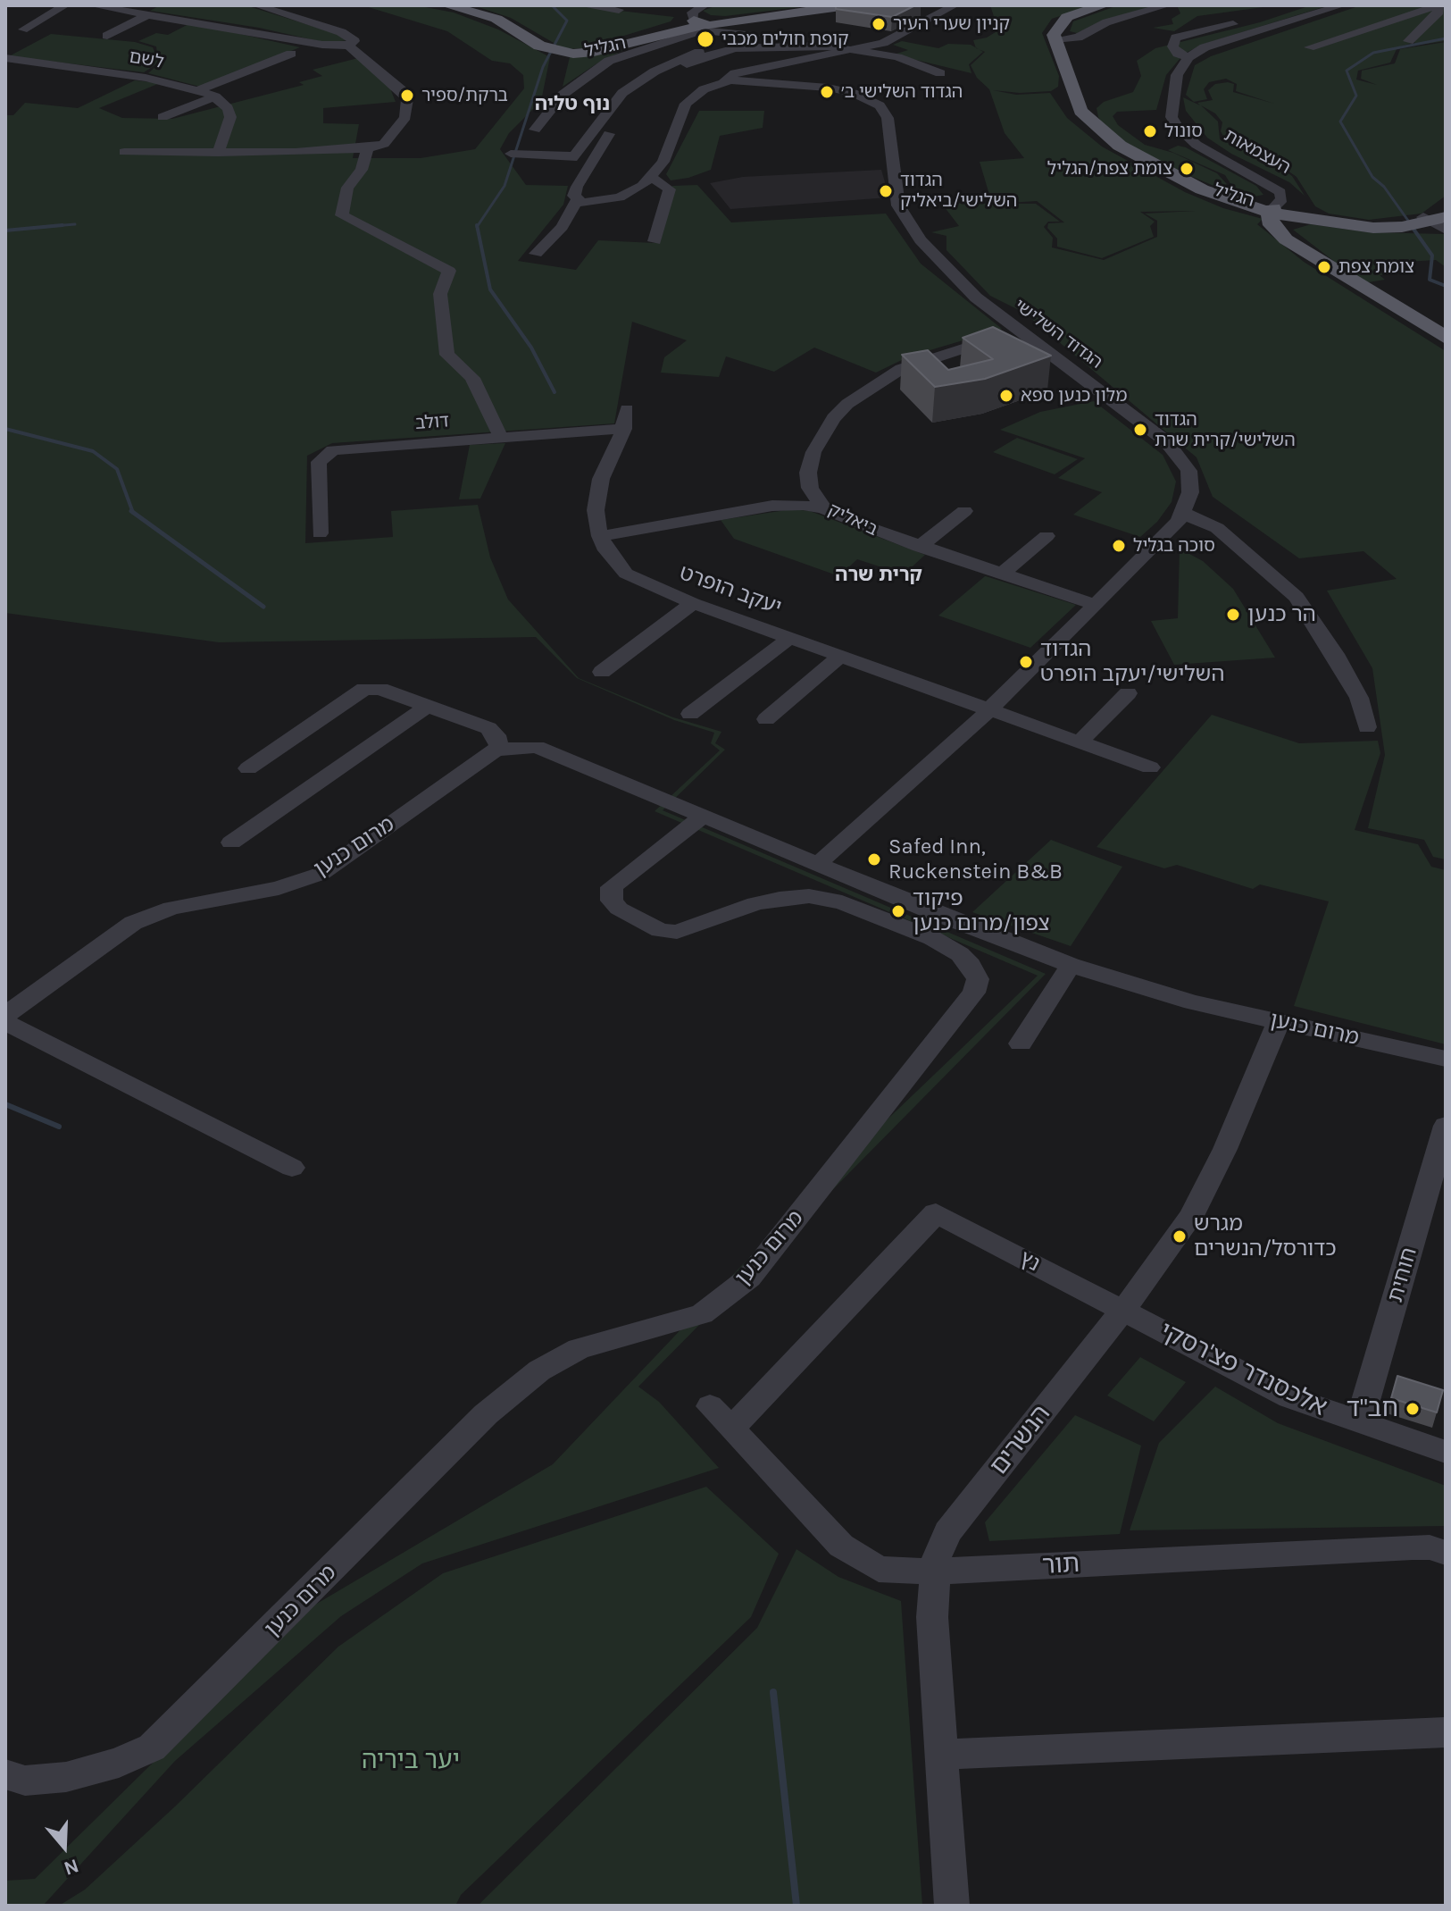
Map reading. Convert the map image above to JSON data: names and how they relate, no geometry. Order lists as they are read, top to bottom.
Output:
{
  "streets": {
    "main road": ["הגליל"],
    "street": [
      "לשם",
      "העצמאות",
      "הגדוד השלישי",
      "דולב",
      "ביאליק",
      "יעקב הופרט",
      "מרום כנען",
      "נץ",
      "חוחית",
      "אלכסנדר פצ'רסקי",
      "הנשרים",
      "תור"
    ]
  },
  "crossings": [
    ["הגליל", "העצמאות"],
    ["הגדוד השלישי", "ביאליק"],
    ["הגדוד השלישי", "יעקב הופרט"],
    ["הגדוד השלישי", "מרום כנען"],
    ["דולב", "יעקב הופרט"],
    ["מרום כנען", "הנשרים"],
    ["נץ", "אלכסנדר פצ'רסקי"],
    ["נץ", "הנשרים"],
    ["נץ", "תור"],
    ["חוחית", "אלכסנדר פצ'רסקי"],
    ["אלכסנדר פצ'רסקי", "הנשרים"],
    ["הנשרים", "תור"]
  ],
  "districts": ["נוף טליה", "קרית שרה"],
  "parks": ["יער ביריה"],
  "places": [
    "קניון שערי העיר",
    "קופת חולים מכבי",
    "הגדוד השלישי ב׳",
    "ברקת/ספיר",
    "סונול",
    "צומת צפת/הגליל",
    "הגדוד השלישי/ביאליק",
    "צומת צפת",
    "מלון כנען ספא",
    "הגדוד השלישי/קרית שרת",
    "סוכה בגליל",
    "הר כנען",
    "הגדוד השלישי/יעקב הופרט",
    "Safed Inn, Ruckenstein B&B",
    "פיקוד צפון/מרום כנען",
    "מגרש כדורסל/הנשרים",
    "חב\"ד"
  ],
  "north": "bottom"
}
